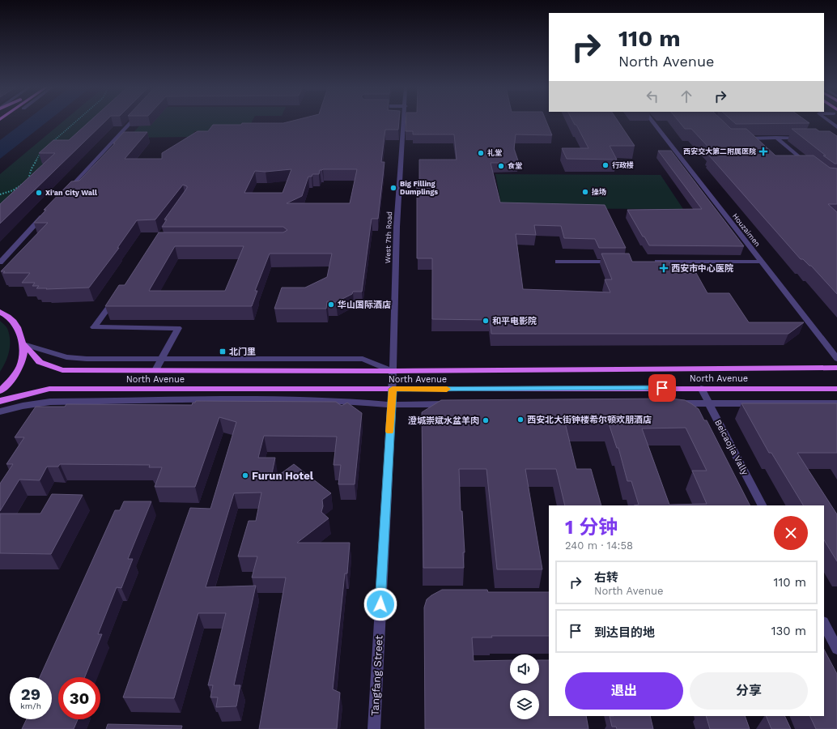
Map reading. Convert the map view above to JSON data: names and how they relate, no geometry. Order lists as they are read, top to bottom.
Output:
{
  "streets": {
    "main road": ["North Avenue"],
    "street": [
      "Houzaimen",
      "West 7th Road",
      "Beicaojia Vally",
      "Tangfang Street"
    ]
  },
  "crossings": [
    ["West 7th Road", "North Avenue"],
    ["West 7th Road", "Tangfang Street"],
    ["North Avenue", "Beicaojia Vally"],
    ["North Avenue", "Tangfang Street"]
  ],
  "places": {
    "health": ["西安交大第二附属医院", "西安市中心医院"],
    "other": [
      "礼堂",
      "行政楼",
      "食堂",
      "Big Filling Dumplings",
      "操场",
      "Xi'an City Wall",
      "华山国际酒店",
      "和平电影院",
      "西安北大街钟楼希尔顿欢朋酒店",
      "澄城崇斌水盆羊肉",
      "Furun Hotel"
    ],
    "transit": ["北门里"]
  },
  "page": {
    "turn": ["110 m", "North Avenue"],
    "heading": ["1 分钟", "240 m · 14:58"],
    "list": [
      {
        "name": "右转",
        "note": "North Avenue",
        "value": "110 m"
      },
      {
        "name": "到达目的地",
        "value": "130 m"
      }
    ],
    "buttons": ["退出", "分享"],
    "speed": "29 km/h",
    "limit": "30"
  }
}
